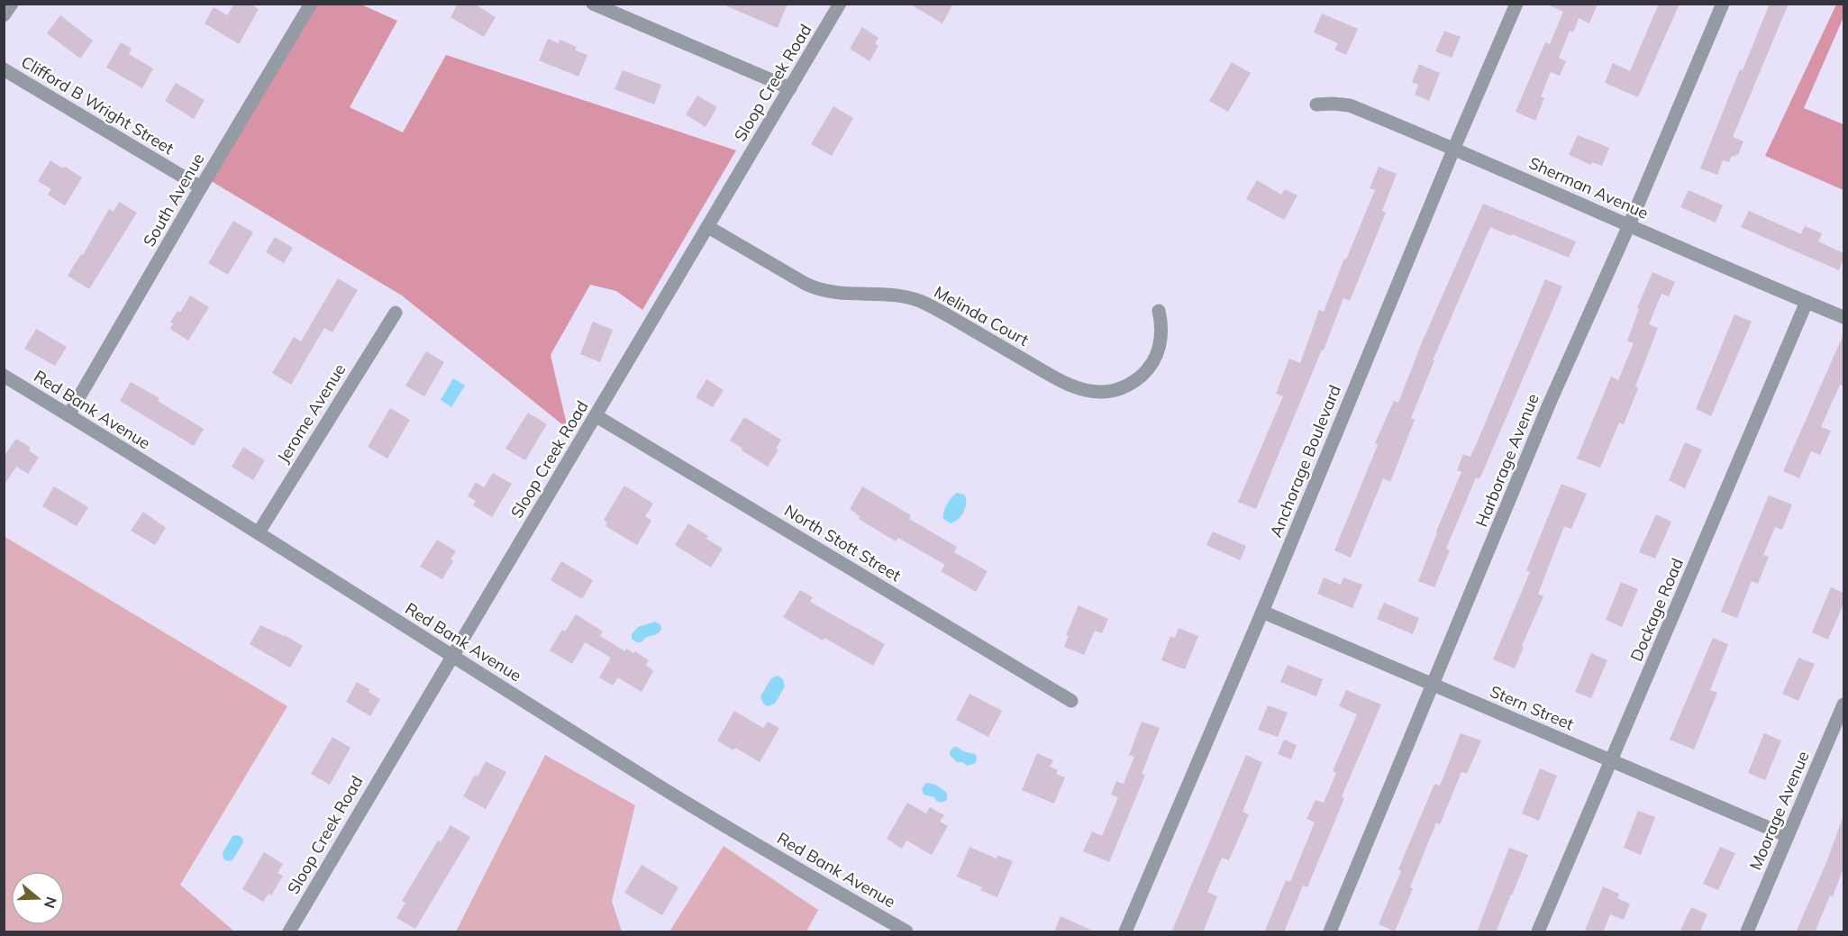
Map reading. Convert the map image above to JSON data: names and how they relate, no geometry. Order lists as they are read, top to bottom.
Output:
{
  "streets": {
    "street": [
      "Sloop Creek Road",
      "Clifford B Wright Street",
      "Sherman Avenue",
      "South Avenue",
      "Melinda Court",
      "Red Bank Avenue",
      "Jerome Avenue",
      "Harborage Avenue",
      "Anchorage Boulevard",
      "North Stott Street",
      "Dockage Road",
      "Stern Street",
      "Moorage Avenue"
    ]
  },
  "crossings": [
    ["Sloop Creek Road", "Melinda Court"],
    ["Sloop Creek Road", "Red Bank Avenue"],
    ["Sloop Creek Road", "North Stott Street"],
    ["Clifford B Wright Street", "South Avenue"],
    ["Sherman Avenue", "Harborage Avenue"],
    ["Sherman Avenue", "Anchorage Boulevard"],
    ["Sherman Avenue", "Dockage Road"],
    ["South Avenue", "Red Bank Avenue"],
    ["Red Bank Avenue", "Jerome Avenue"],
    ["Harborage Avenue", "Stern Street"],
    ["Anchorage Boulevard", "Stern Street"],
    ["Dockage Road", "Stern Street"],
    ["Stern Street", "Moorage Avenue"]
  ],
  "north": "right"
}
